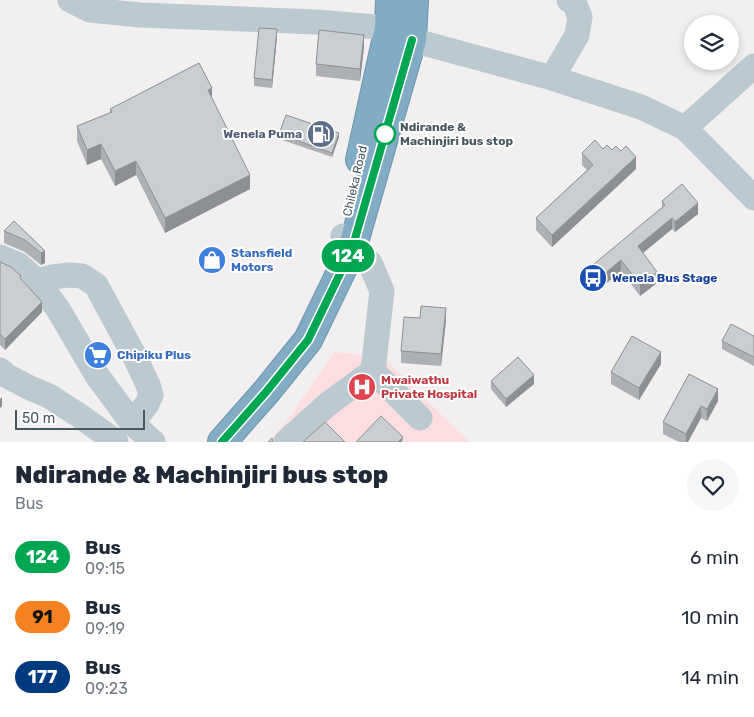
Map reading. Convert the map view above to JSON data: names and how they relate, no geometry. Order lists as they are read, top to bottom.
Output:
{
  "streets": {
    "highway": ["Chileka Road"]
  },
  "places": {
    "fuel station": ["Wenela Puma"],
    "other": ["Ndirande & Machinjiri bus stop"],
    "shop": ["Stansfield Motors"],
    "bus stop": ["Wenela Bus Stage"],
    "supermarket": ["Chipiku Plus"],
    "hospital": ["Mwaiwathu Private Hospital"]
  },
  "lines": ["bus line 124"],
  "scale_bar": "50 m",
  "page": {
    "on_map": "124",
    "scale": "50 m",
    "heading": ["Ndirande & Machinjiri bus stop", "Bus"],
    "list": [
      {
        "mark": "124",
        "name": "Bus",
        "note": "09:15",
        "value": "6 min"
      },
      {
        "mark": "91",
        "name": "Bus",
        "note": "09:19",
        "value": "10 min"
      },
      {
        "mark": "177",
        "name": "Bus",
        "note": "09:23",
        "value": "14 min"
      }
    ]
  }
}
